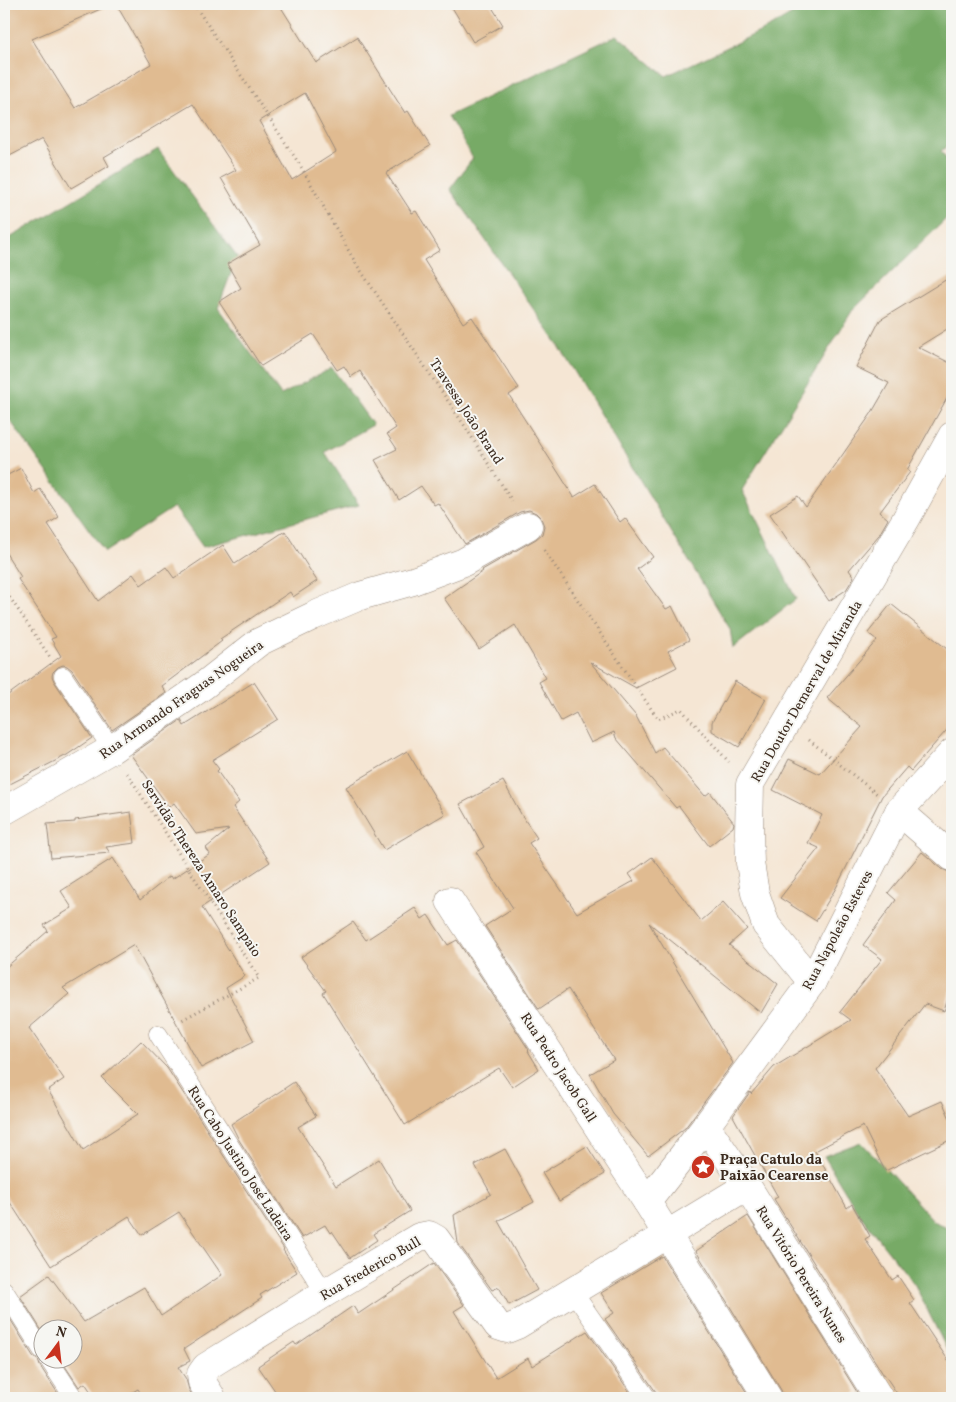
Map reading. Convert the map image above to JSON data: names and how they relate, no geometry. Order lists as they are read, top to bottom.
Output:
{
  "streets": {
    "street": [
      "Rua Doutor Demerval de Miranda",
      "Rua Armando Fraguas Nogueira",
      "Rua Napoleão Esteves",
      "Rua Pedro Jacob Gall",
      "Rua Frederico Bull",
      "Rua Vitório Pereira Nunes"
    ],
    "lane": ["Rua Cabo Justino José Ladeira"],
    "path": ["Travessa João Brand", "Servidão Thereza Amaro Sampaio"]
  },
  "crossings": [
    ["Travessa João Brand", "Rua Doutor Demerval de Miranda"],
    ["Travessa João Brand", "Rua Armando Fraguas Nogueira"],
    ["Rua Doutor Demerval de Miranda", "Rua Napoleão Esteves"],
    ["Rua Armando Fraguas Nogueira", "Servidão Thereza Amaro Sampaio"],
    ["Servidão Thereza Amaro Sampaio", "Rua Cabo Justino José Ladeira"],
    ["Rua Napoleão Esteves", "Rua Pedro Jacob Gall"],
    ["Rua Napoleão Esteves", "Rua Vitório Pereira Nunes"],
    ["Rua Pedro Jacob Gall", "Rua Frederico Bull"],
    ["Rua Cabo Justino José Ladeira", "Rua Frederico Bull"]
  ],
  "places": {
    "place": ["Praça Catulo da Paixão Cearense"]
  },
  "north": "top"
}
